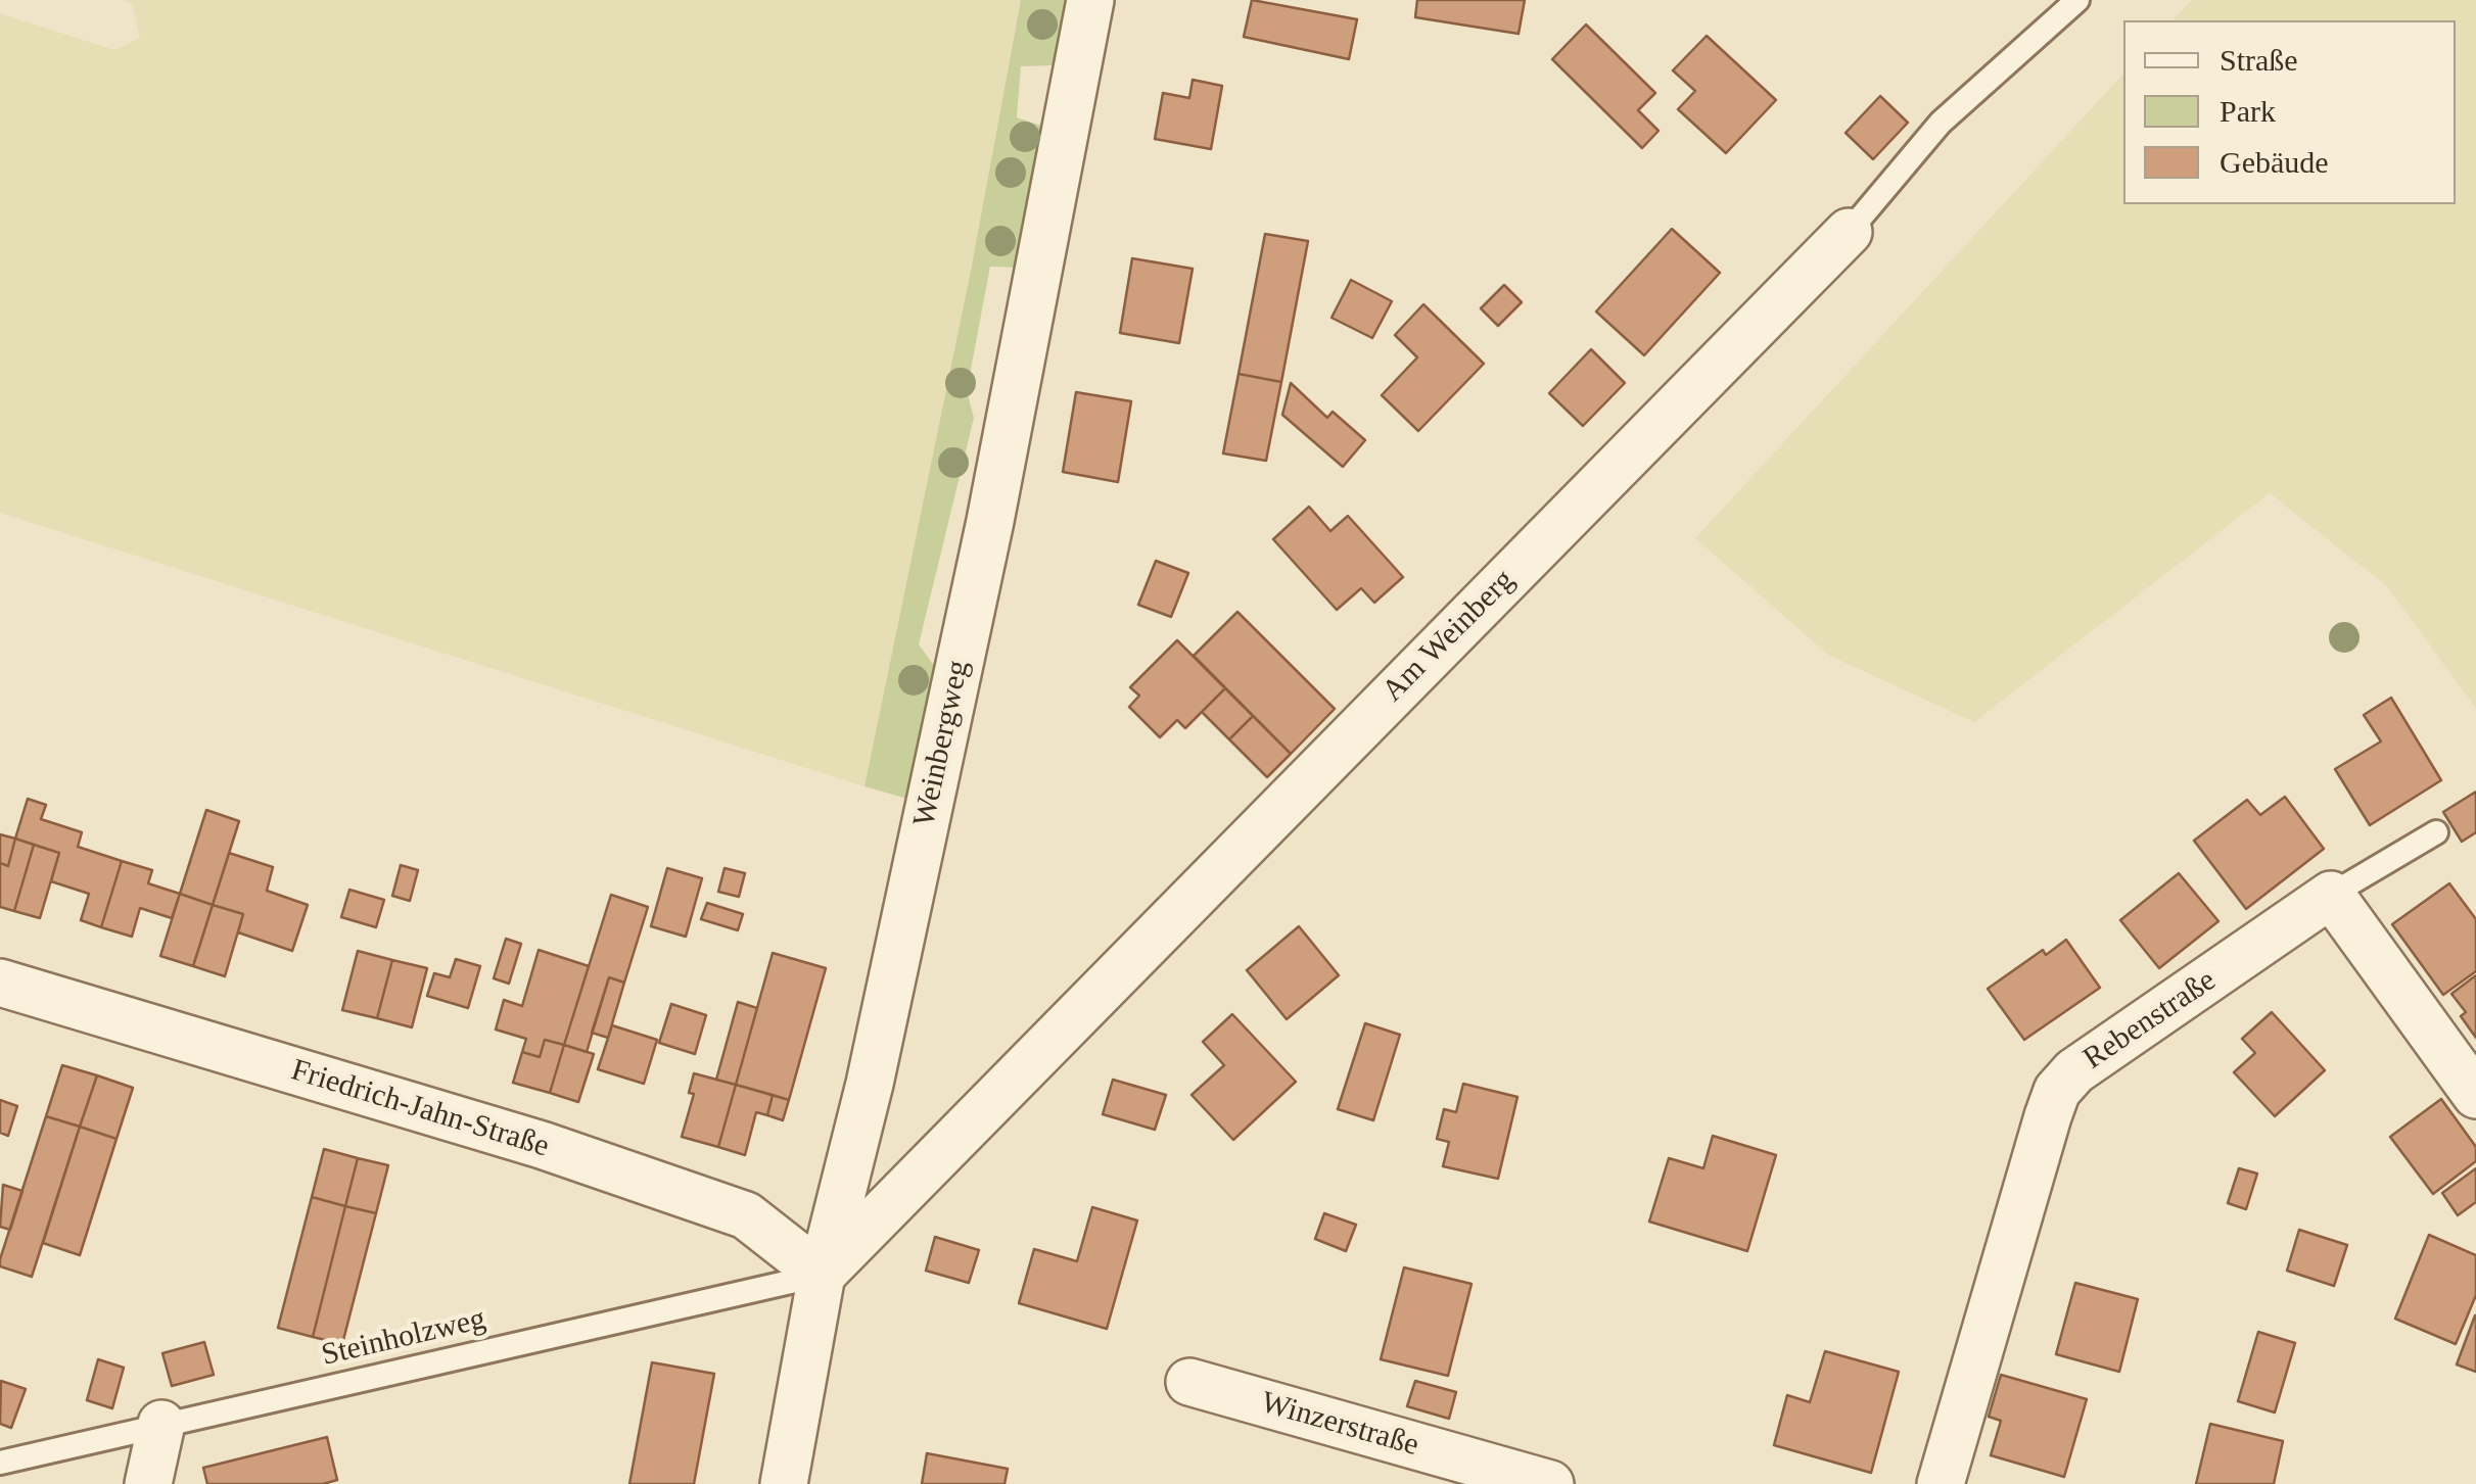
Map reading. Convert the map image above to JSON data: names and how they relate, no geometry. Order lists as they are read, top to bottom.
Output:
{
  "streets": {
    "street": [
      "Am Weinberg",
      "Weinbergweg",
      "Rebenstraße",
      "Friedrich-Jahn-Straße",
      "Winzerstraße"
    ],
    "lane": ["Steinholzweg"]
  },
  "crossings": [
    ["Am Weinberg", "Weinbergweg"],
    ["Am Weinberg", "Friedrich-Jahn-Straße"],
    ["Am Weinberg", "Steinholzweg"],
    ["Weinbergweg", "Friedrich-Jahn-Straße"],
    ["Weinbergweg", "Steinholzweg"],
    ["Friedrich-Jahn-Straße", "Steinholzweg"]
  ],
  "legend": ["Straße", "Park", "Gebäude"]
}
